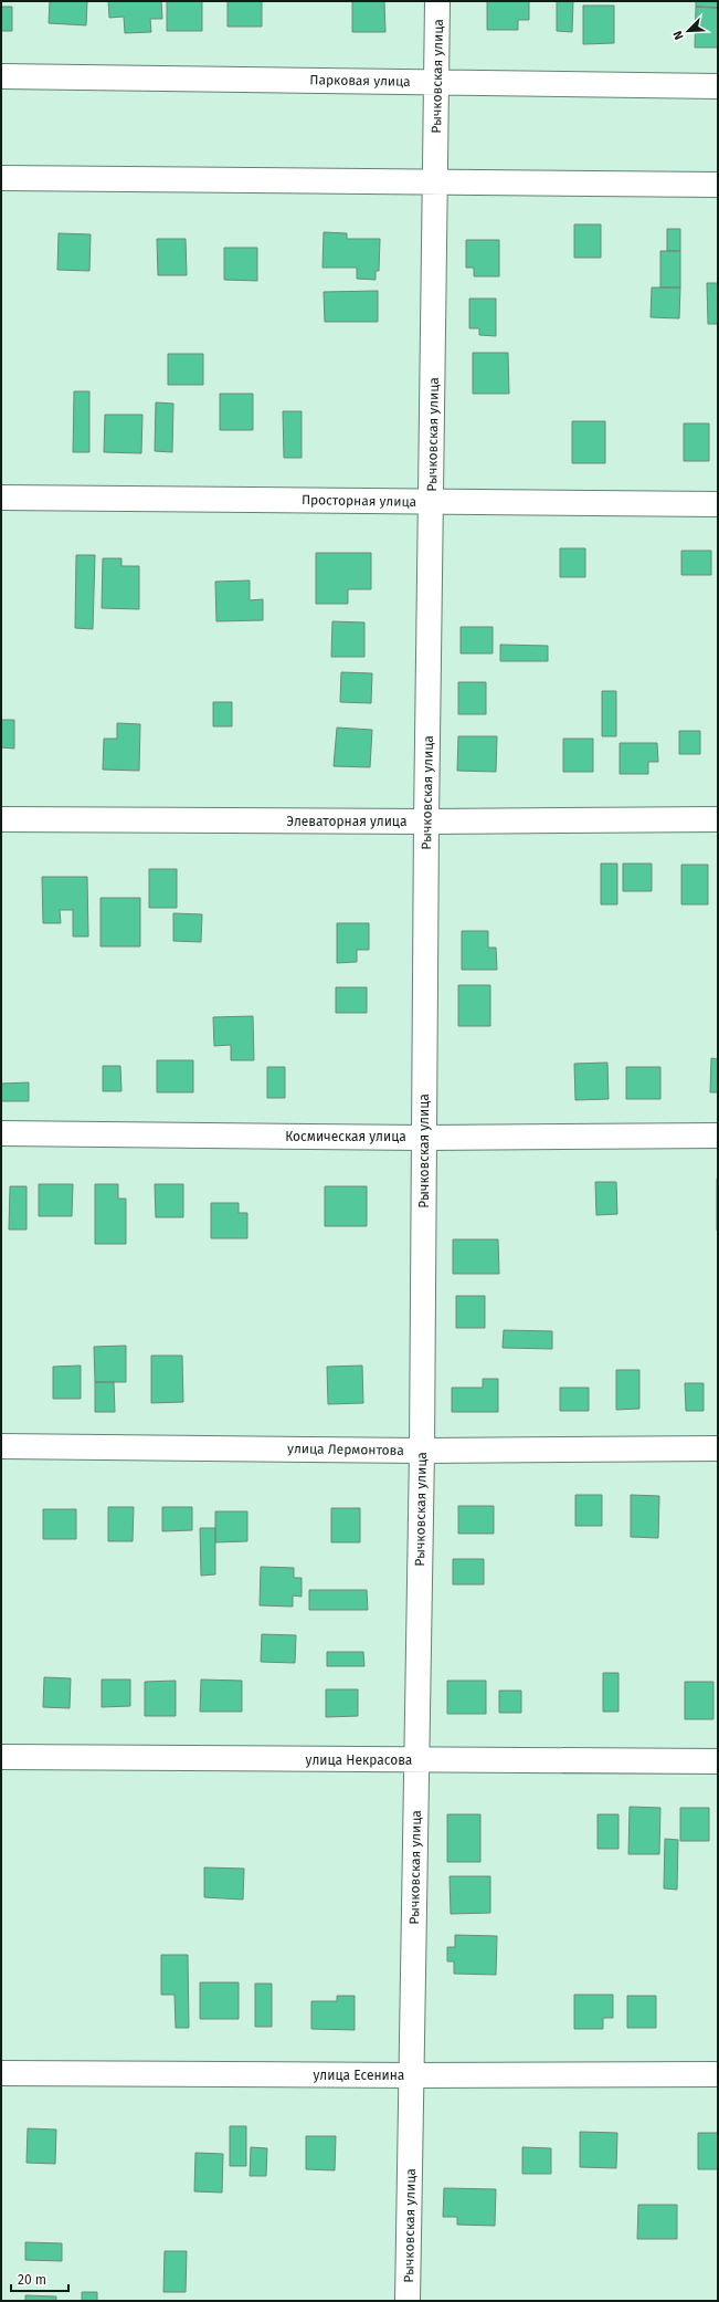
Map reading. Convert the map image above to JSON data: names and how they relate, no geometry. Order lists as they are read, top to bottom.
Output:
{
  "streets": {
    "street": [
      "Рычковская улица",
      "Парковая улица",
      "Просторная улица",
      "Элеваторная улица",
      "Космическая улица",
      "улица Лермонтова",
      "улица Некрасова",
      "улица Есенина"
    ]
  },
  "crossings": [
    ["Рычковская улица", "Парковая улица"],
    ["Рычковская улица", "Просторная улица"],
    ["Рычковская улица", "Элеваторная улица"],
    ["Рычковская улица", "Космическая улица"],
    ["Рычковская улица", "улица Лермонтова"],
    ["Рычковская улица", "улица Некрасова"],
    ["Рычковская улица", "улица Есенина"]
  ],
  "scale_bar": "20 m",
  "north": "bottom left"
}
